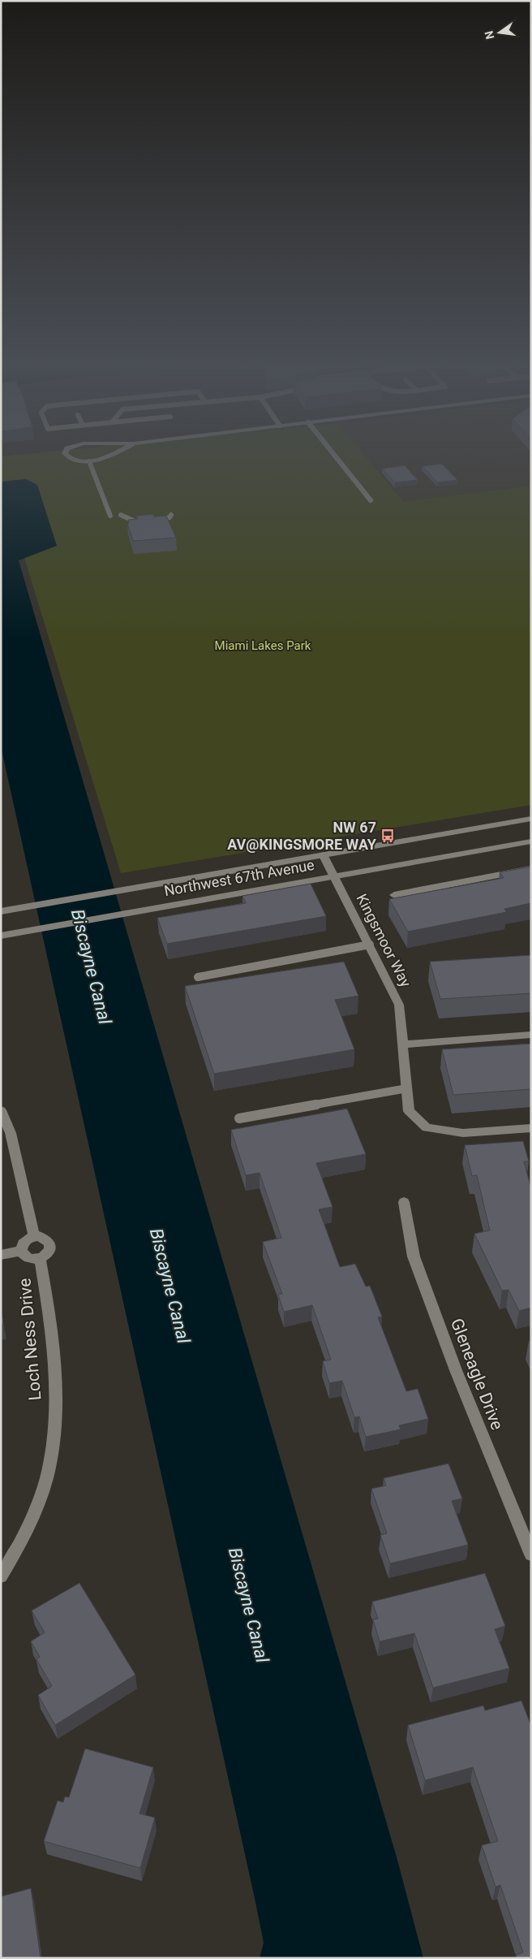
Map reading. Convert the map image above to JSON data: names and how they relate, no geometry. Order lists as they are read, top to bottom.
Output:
{
  "streets": {
    "street": [
      "Northwest 67th Avenue",
      "Kingsmoor Way",
      "Loch Ness Drive",
      "Gleneagle Drive"
    ]
  },
  "crossings": [
    ["Northwest 67th Avenue", "Kingsmoor Way"]
  ],
  "water": ["Biscayne Canal"],
  "parks": ["Miami Lakes Park"],
  "places": {
    "bus stop": ["NW 67 AV@KINGSMORE WAY"]
  },
  "north": "left"
}
